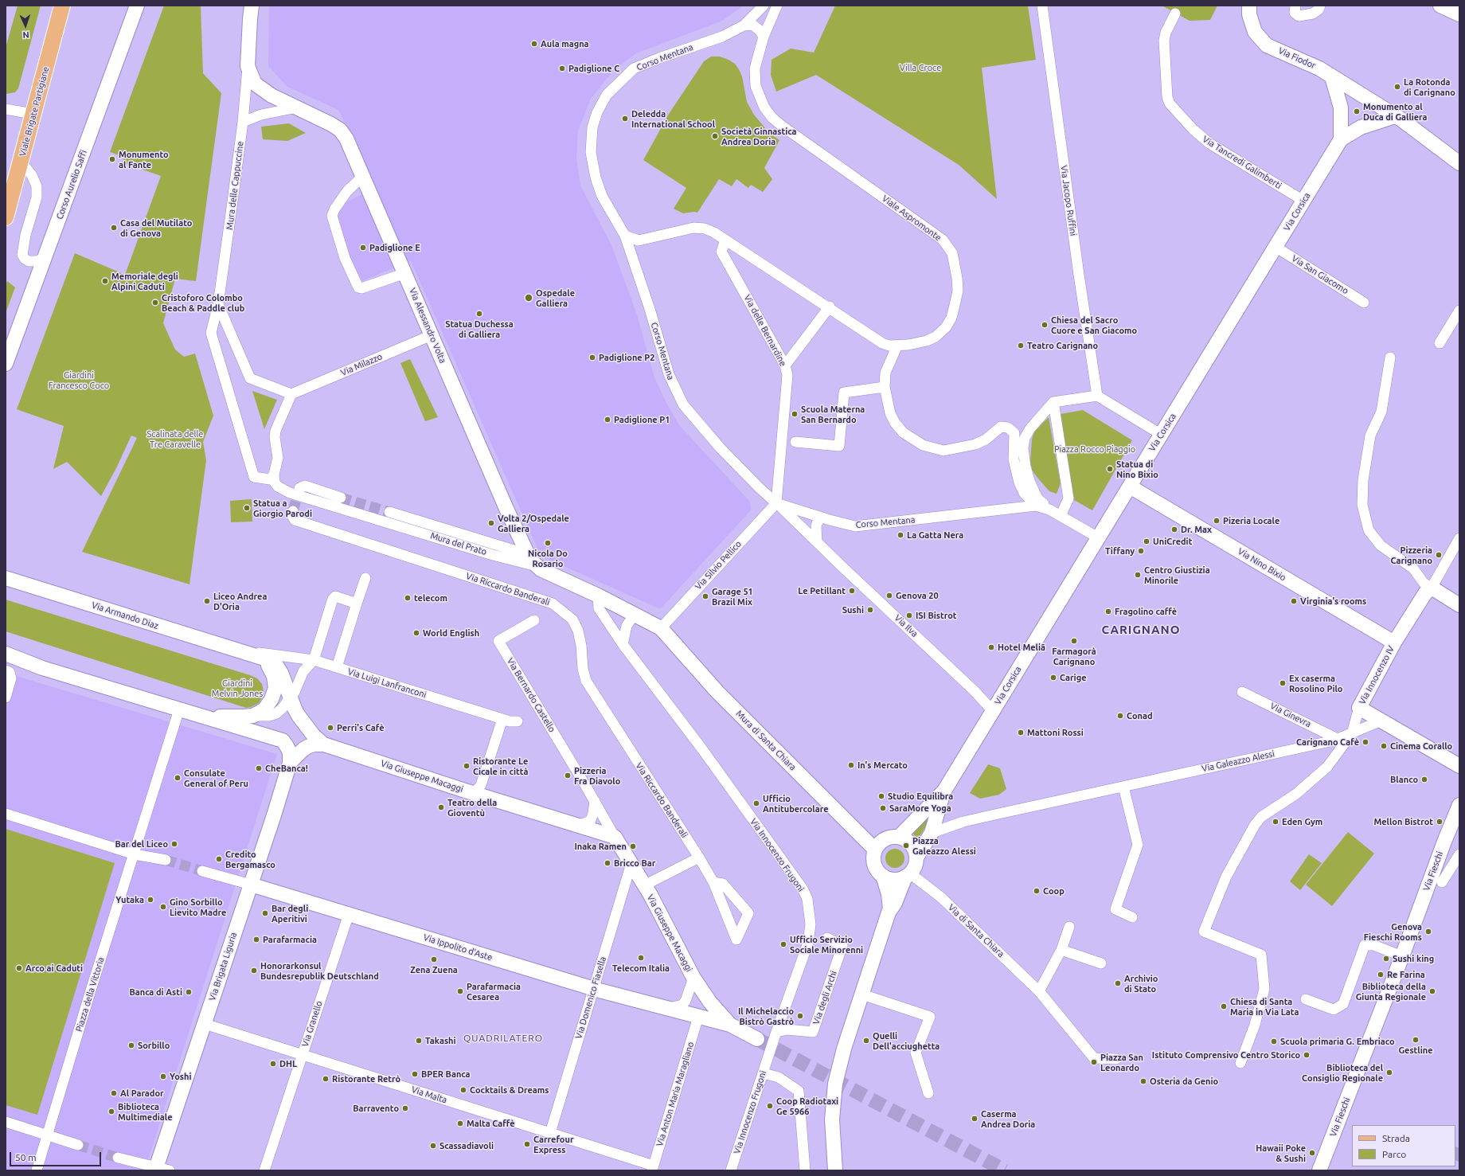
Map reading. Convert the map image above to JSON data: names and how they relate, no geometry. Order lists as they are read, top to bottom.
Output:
{
  "streets": {
    "main road": ["Viale Brigate Partigiane"],
    "street": [
      "Corso Mentana",
      "Via Fiodor",
      "Via Tancredi Galimberti",
      "Corso Aurelio Saffi",
      "Mura delle Cappuccine",
      "Via Jacopo Ruffini",
      "Via Corsica",
      "Viale Aspromonte",
      "Via San Giacomo",
      "Via Alessandro Volta",
      "Via delle Bernardine",
      "Via Milazzo",
      "Mura del Prato",
      "Via Nino Bixio",
      "Via Silvio Pellico",
      "Via Riccardo Banderali",
      "Via Armando Diaz",
      "Via Ilva",
      "Via Innocenzo IV",
      "Via Luigi Lanfranconi",
      "Via Bernardo Castello",
      "Via Ginevra",
      "Mura di Santa Chiara",
      "Via Galeazzo Alessi",
      "Via Giuseppe Macaggi",
      "Via Innocenzo Frugoni",
      "Via Fieschi",
      "Via di Santa Chiara",
      "Via Ippolito d'Aste",
      "Via Brigata Liguria",
      "Piazza della Vittoria",
      "Via Domenico Fiasella",
      "Via degli Archi",
      "Via Granello",
      "Via Anton Maria Maragliano",
      "Via Malta"
    ]
  },
  "crossings": [
    ["Corso Mentana", "Viale Aspromonte"],
    ["Corso Mentana", "Via delle Bernardine"],
    ["Corso Mentana", "Via Silvio Pellico"],
    ["Corso Mentana", "Via Ilva"],
    ["Via Fiodor", "Via Corsica"],
    ["Via Tancredi Galimberti", "Via Corsica"],
    ["Mura delle Cappuccine", "Via Alessandro Volta"],
    ["Mura delle Cappuccine", "Mura del Prato"],
    ["Via Corsica", "Via San Giacomo"],
    ["Via Corsica", "Via Nino Bixio"],
    ["Via Corsica", "Via Ilva"],
    ["Viale Aspromonte", "Via delle Bernardine"],
    ["Via Alessandro Volta", "Via Milazzo"],
    ["Via Alessandro Volta", "Mura del Prato"],
    ["Via delle Bernardine", "Via Silvio Pellico"],
    ["Via delle Bernardine", "Via Ilva"],
    ["Mura del Prato", "Via Silvio Pellico"],
    ["Mura del Prato", "Mura di Santa Chiara"],
    ["Mura del Prato", "Via Innocenzo Frugoni"],
    ["Via Nino Bixio", "Via Innocenzo IV"],
    ["Via Silvio Pellico", "Via Ilva"],
    ["Via Silvio Pellico", "Mura di Santa Chiara"],
    ["Via Armando Diaz", "Via Luigi Lanfranconi"],
    ["Via Armando Diaz", "Via Giuseppe Macaggi"],
    ["Via Armando Diaz", "Via Brigata Liguria"],
    ["Via Innocenzo IV", "Via Galeazzo Alessi"],
    ["Via Bernardo Castello", "Via Giuseppe Macaggi"],
    ["Via Ginevra", "Via Galeazzo Alessi"],
    ["Mura di Santa Chiara", "Via di Santa Chiara"],
    ["Via Giuseppe Macaggi", "Via Ippolito d'Aste"],
    ["Via Giuseppe Macaggi", "Via Brigata Liguria"],
    ["Via Giuseppe Macaggi", "Via Domenico Fiasella"],
    ["Via Innocenzo Frugoni", "Via degli Archi"],
    ["Via Ippolito d'Aste", "Via Brigata Liguria"],
    ["Via Ippolito d'Aste", "Via Domenico Fiasella"],
    ["Via Ippolito d'Aste", "Via Granello"],
    ["Via Ippolito d'Aste", "Via Anton Maria Maragliano"],
    ["Via Brigata Liguria", "Via Malta"],
    ["Via Domenico Fiasella", "Via Malta"],
    ["Via Granello", "Via Malta"],
    ["Via Anton Maria Maragliano", "Via Malta"]
  ],
  "districts": ["CARIGNANO", "QUADRILATERO"],
  "parks": [
    "Villa Croce",
    "Giardini Francesco Coco",
    "Scalinata delle Tre Caravelle",
    "Piazza Rocco Piaggio",
    "Giardini Melvin Jones"
  ],
  "places": [
    "Aula magna",
    "Padiglione C",
    "La Rotonda di Carignano",
    "Monumento al Duca di Galliera",
    "Deledda International School",
    "Società Ginnastica Andrea Doria",
    "Monumento al Fante",
    "Casa del Mutilato di Genova",
    "Padiglione E",
    "Memoriale degli Alpini Caduti",
    "Ospedale Galliera",
    "Cristoforo Colombo Beach & Paddle club",
    "Statua Duchessa di Galliera",
    "Chiesa del Sacro Cuore e San Giacomo",
    "Teatro Carignano",
    "Padiglione P2",
    "Scuola Materna San Bernardo",
    "Padiglione P1",
    "Statua di Nino Bixio",
    "Statua a Giorgio Parodi",
    "Pizeria Locale",
    "Volta 2/Ospedale Galliera",
    "Dr. Max",
    "La Gatta Nera",
    "UniCredit",
    "Nicola Do Rosario",
    "Tiffany",
    "Pizzeria Carignano",
    "Centro Giustizia Minorile",
    "Le Petillant",
    "Genova 20",
    "Garage 51 Brazil Mix",
    "telecom",
    "Liceo Andrea D'Oria",
    "Virginia's rooms",
    "Sushi",
    "Fragolino caffè",
    "ISI Bistrot",
    "World English",
    "Farmagorà Carignano",
    "Hotel Meliã",
    "Carige",
    "Ex caserma Rosolino Pilo",
    "Conad",
    "Perri's Cafè",
    "Mattoni Rossi",
    "Carignano Cafè",
    "Cinema Corallo",
    "In's Mercato",
    "Ristorante Le Cicale in città",
    "CheBanca!",
    "Pizzeria Fra Diavolo",
    "Consulate General of Peru",
    "Blanco",
    "Studio Equilibra",
    "Ufficio Antitubercolare",
    "Teatro della Gioventù",
    "SaraMore Yoga",
    "Eden Gym",
    "Mellon Bistrot",
    "Bar del Liceo",
    "Piazza Galeazzo Alessi",
    "Inaka Ramen",
    "Credito Bergamasco",
    "Bricco Bar",
    "Coop",
    "Yutaka",
    "Gino Sorbillo Lievito Madre",
    "Bar degli Aperitivi",
    "Genova Fieschi Rooms",
    "Parafarmacia",
    "Ufficio Servizio Sociale Minorenni",
    "Telecom Italia",
    "Sushi king",
    "Zena Zuena",
    "Arco ai Caduti",
    "Honorarkonsul Bundesrepublik Deutschland",
    "Re Farina",
    "Archivio di Stato",
    "Parafarmacia Cesarea",
    "Biblioteca della Giunta Regionale",
    "Banca di Asti",
    "Chiesa di Santa Maria in Via Lata",
    "Il Michelaccio Bistrò Gastrò",
    "Gestline",
    "Takashi",
    "Quelli Dell'acciughetta",
    "Scuola primaria G. Embriaco",
    "Sorbillo",
    "Istituto Comprensivo Centro Storico",
    "Piazza San Leonardo",
    "DHL",
    "Biblioteca del Consiglio Regionale",
    "BPER Banca",
    "Yoshi",
    "Ristorante Retrò",
    "Osteria da Genio",
    "Cocktails & Dreams",
    "Al Parador",
    "Coop Radiotaxi Ge 5966",
    "Barravento",
    "Biblioteca Multimediale",
    "Caserma Andrea Doria",
    "Malta Caffè",
    "Carrefour Express",
    "Scassadiavoli",
    "Hawaii Poke & Sushi"
  ],
  "legend": ["Strada", "Parco"],
  "scale_bar": "50 m",
  "north": "bottom"
}
